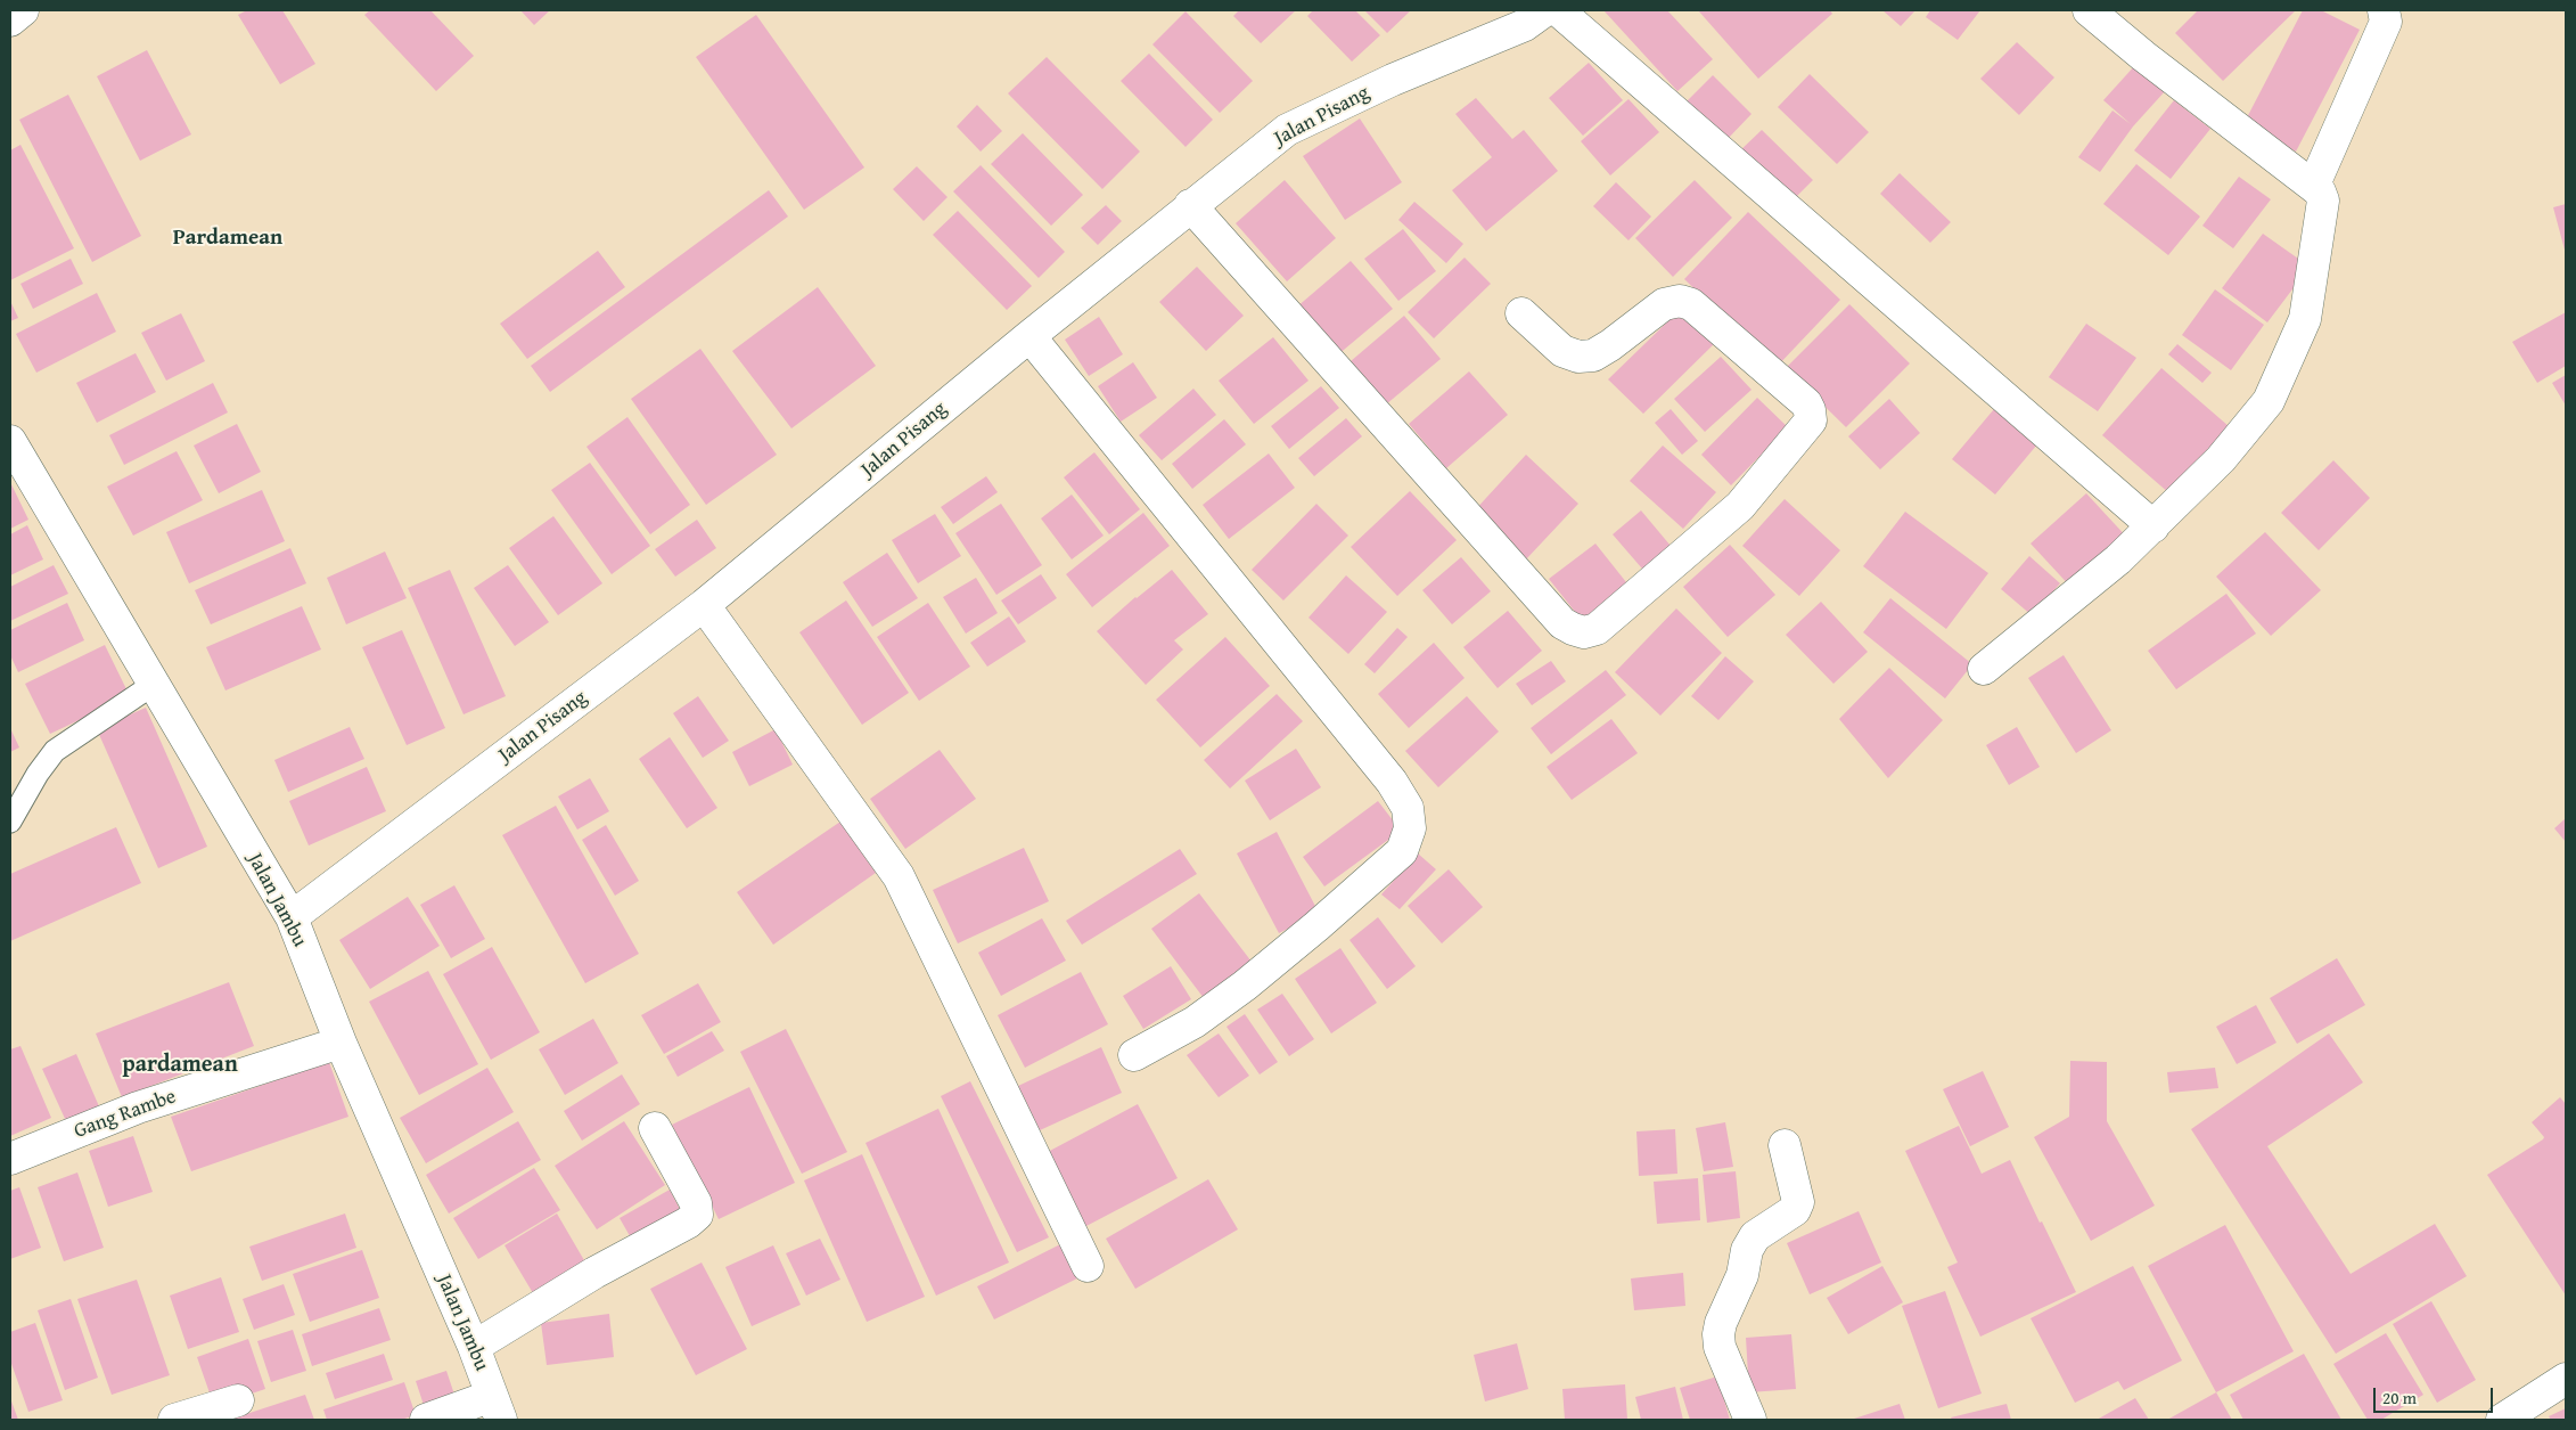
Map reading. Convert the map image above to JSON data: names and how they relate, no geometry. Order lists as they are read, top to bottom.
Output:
{
  "streets": {
    "street": ["Jalan Pisang", "Jalan Jambu", "Gang Rambe"]
  },
  "crossings": [
    ["Jalan Pisang", "Jalan Jambu"],
    ["Jalan Jambu", "Gang Rambe"]
  ],
  "districts": ["Pardamean", "pardamean"],
  "scale_bar": "20 m"
}
